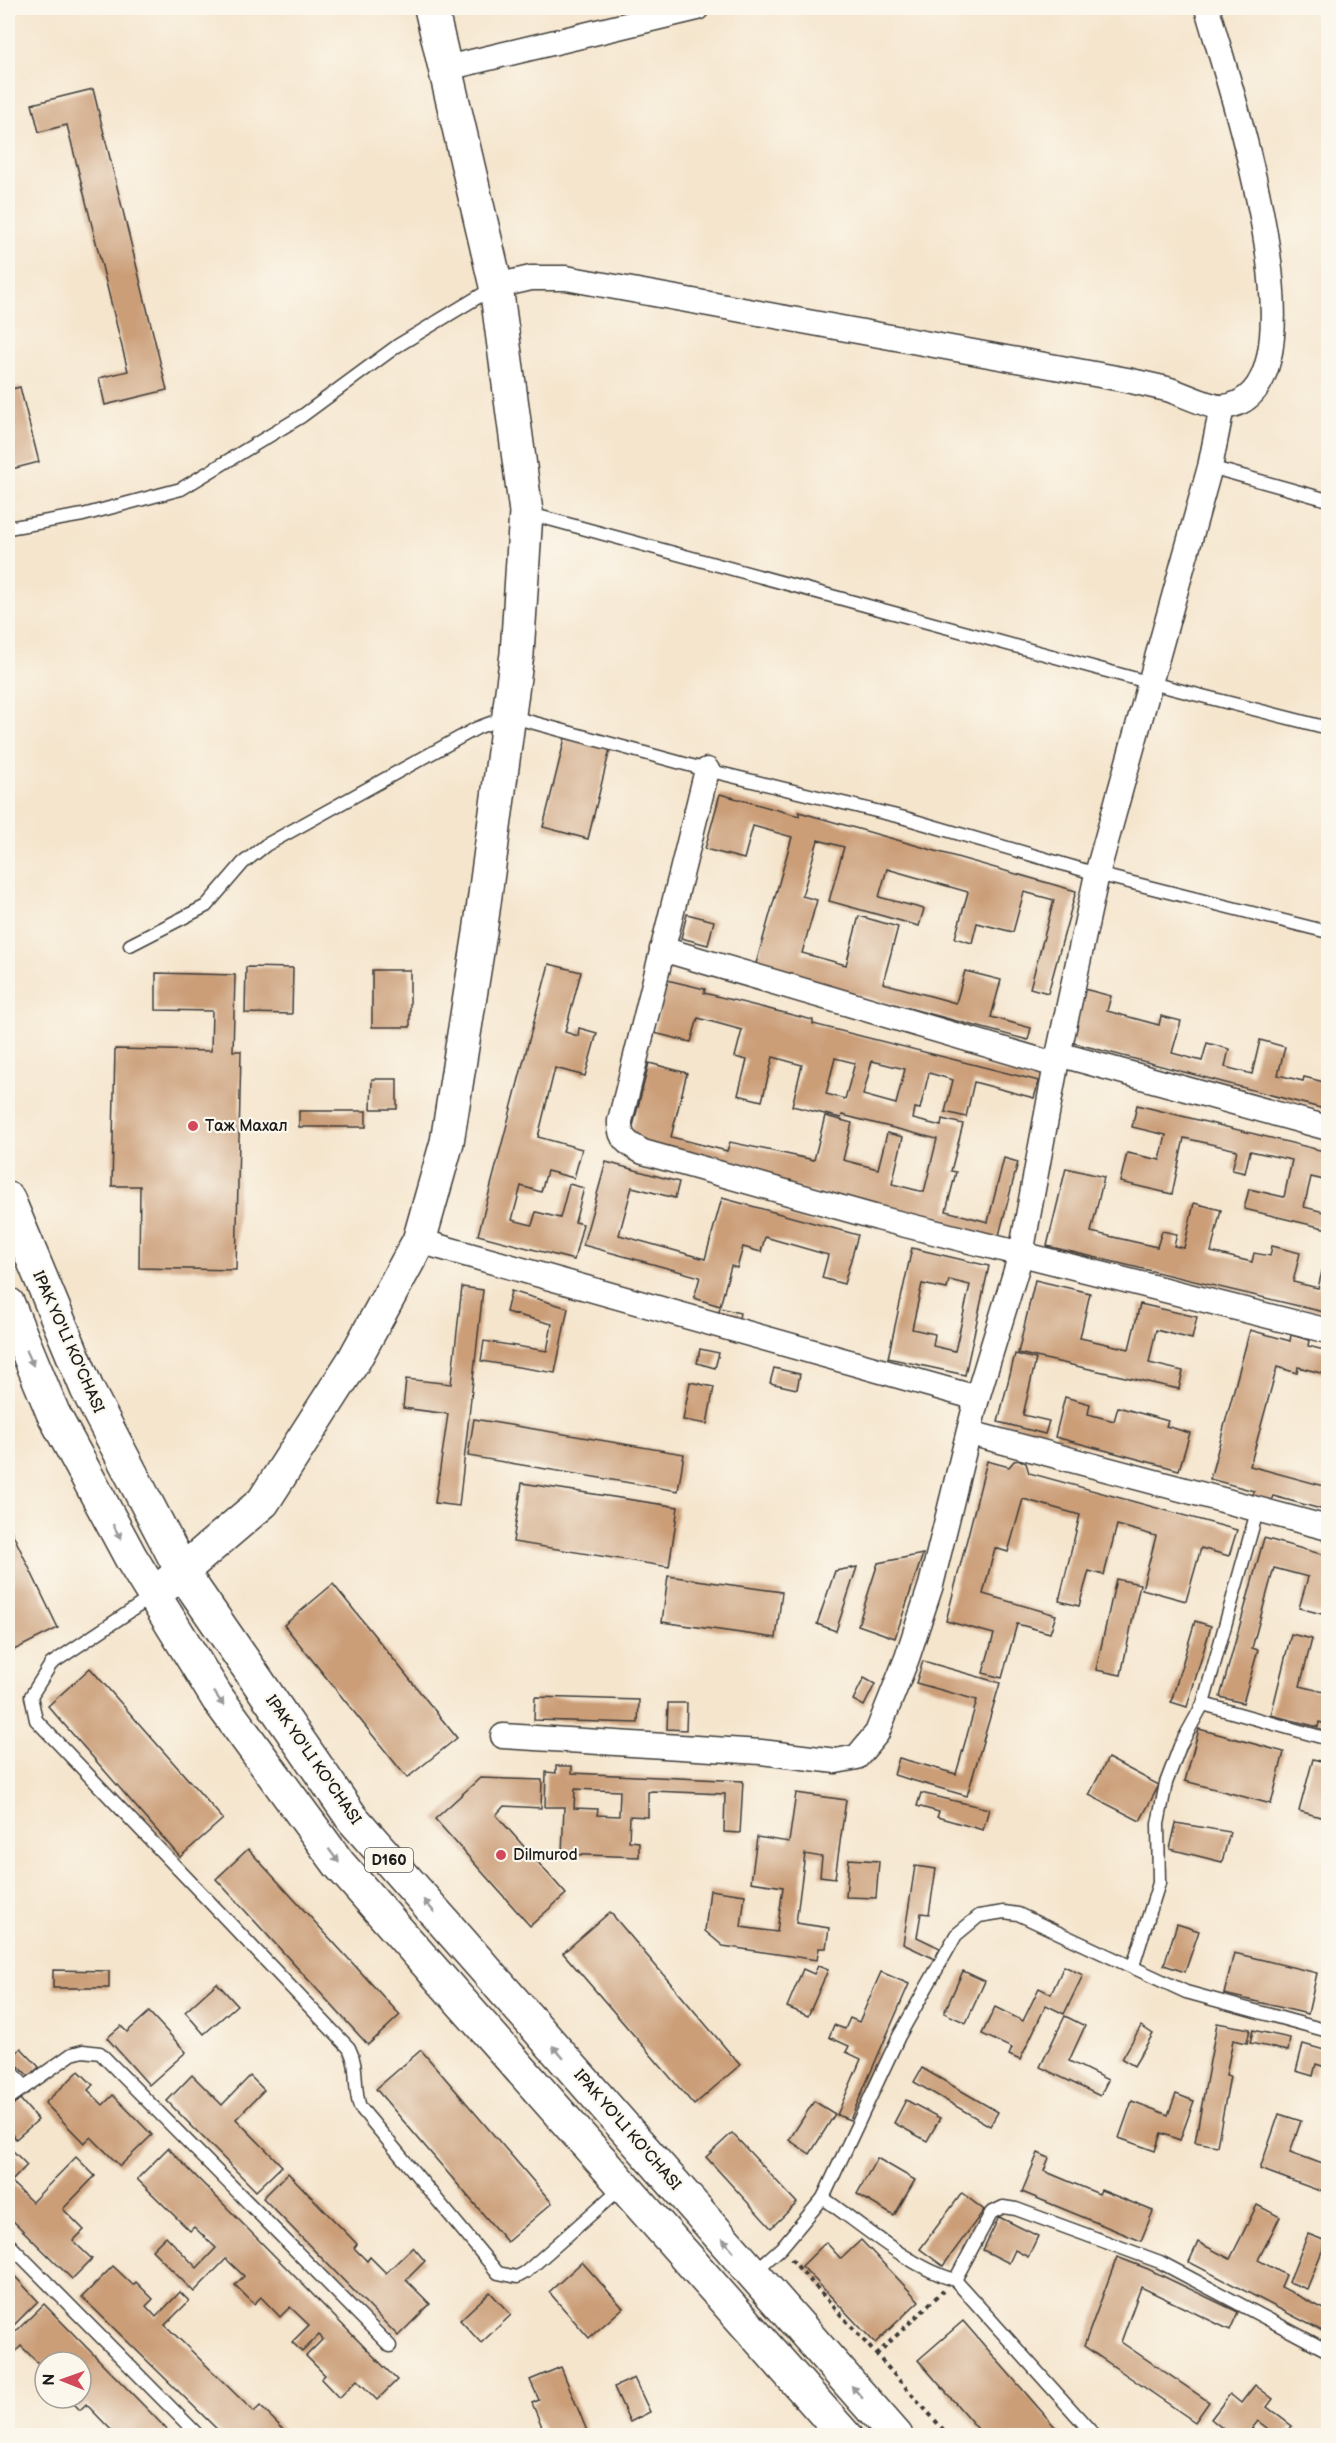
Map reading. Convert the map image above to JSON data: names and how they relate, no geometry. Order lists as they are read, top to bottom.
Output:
{
  "streets": {
    "main road": ["IPAK YO'LI KO'CHASI", "D160"]
  },
  "places": ["Таж Махал", "Dilmurod"],
  "north": "left"
}
